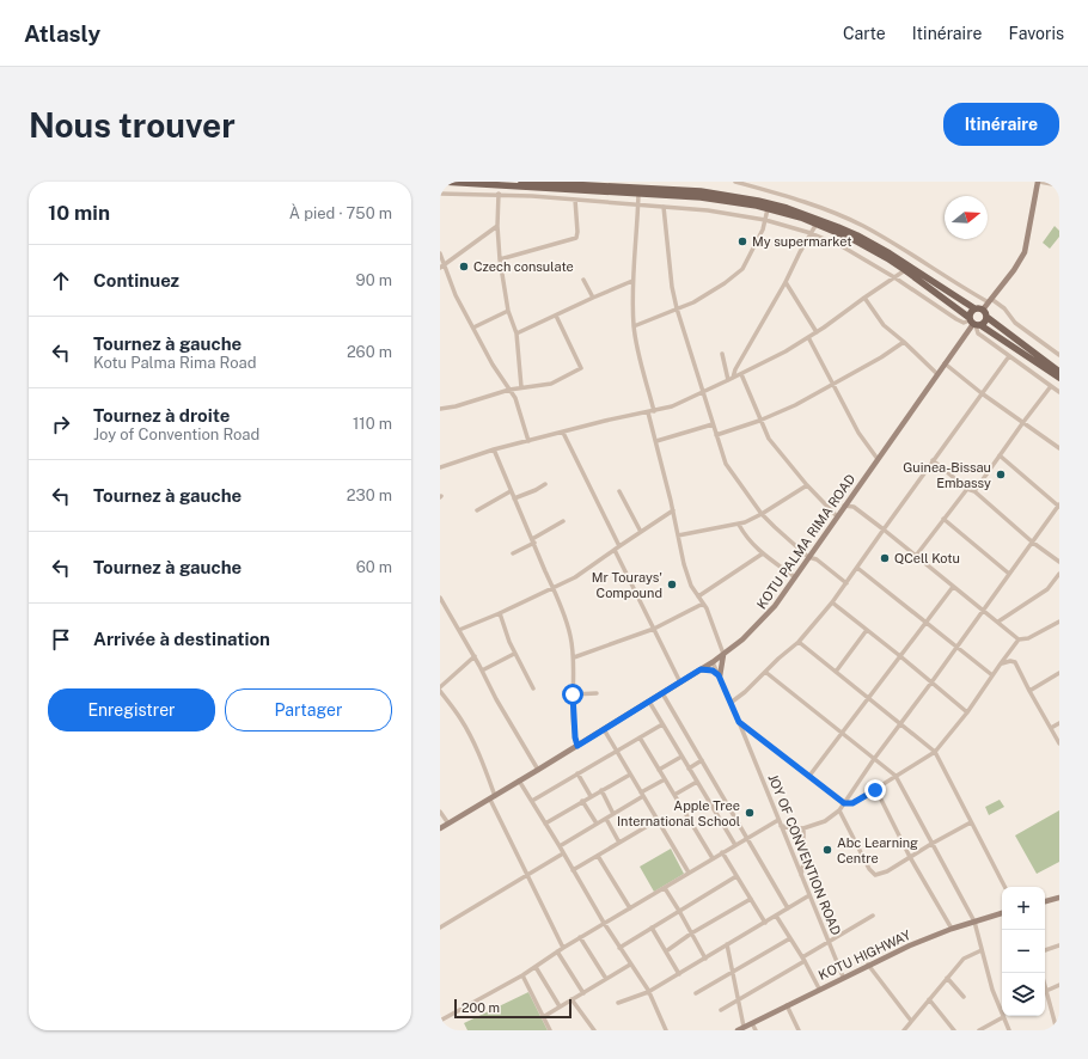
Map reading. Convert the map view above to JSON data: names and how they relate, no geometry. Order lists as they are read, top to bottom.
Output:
{
  "streets": {
    "street": ["KOTU PALMA RIMA ROAD", "JOY OF CONVENTION ROAD", "KOTU HIGHWAY"]
  },
  "crossings": [
    ["KOTU PALMA RIMA ROAD", "JOY OF CONVENTION ROAD"],
    ["JOY OF CONVENTION ROAD", "KOTU HIGHWAY"]
  ],
  "places": [
    "My supermarket",
    "Czech consulate",
    "Guinea-Bissau Embassy",
    "QCell Kotu",
    "Mr Tourays' Compound",
    "Apple Tree International School",
    "Abc Learning Centre"
  ],
  "scale_bar": "200 m",
  "north": "right",
  "page": {
    "header": "Atlasly",
    "nav": ["Carte", "Itinéraire", "Favoris"],
    "buttons": [
      "Itinéraire",
      ["Enregistrer", "Partager"]
    ],
    "title": "Nous trouver",
    "heading": ["10 min", "À pied · 750 m"],
    "list": [
      ["Continuez", "90 m"],
      ["Tournez à gauche", "Kotu Palma Rima Road", "260 m"],
      ["Tournez à droite", "Joy of Convention Road", "110 m"],
      ["Tournez à gauche", "230 m"],
      ["Tournez à gauche", "60 m"],
      "Arrivée à destination"
    ],
    "map_buttons": ["+", "−"],
    "scale": "200 m"
  }
}
